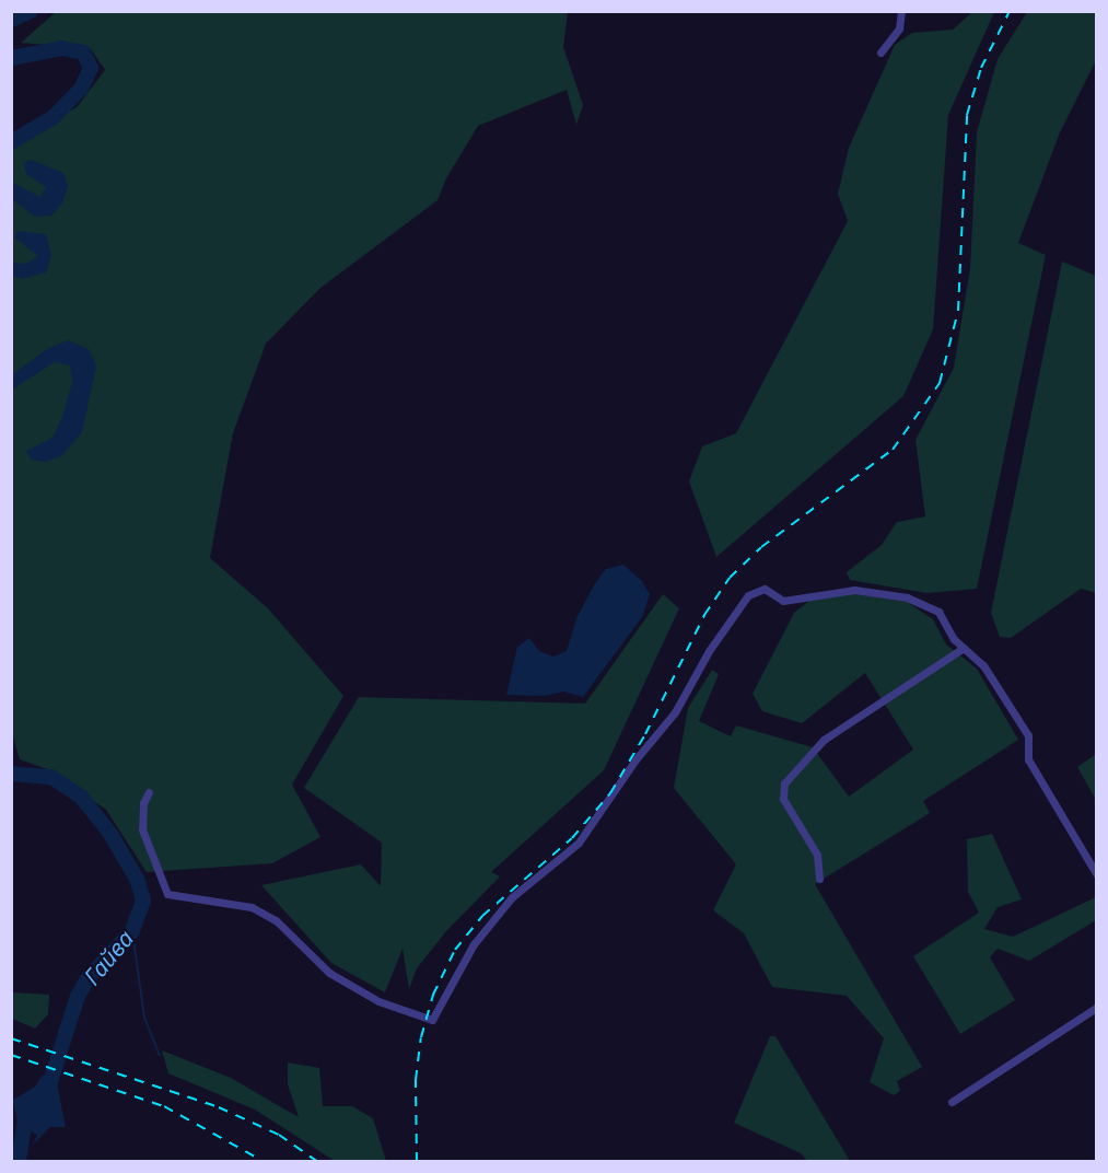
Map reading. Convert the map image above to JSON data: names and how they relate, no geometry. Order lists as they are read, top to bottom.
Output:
{
  "water": ["Гайва"]
}
